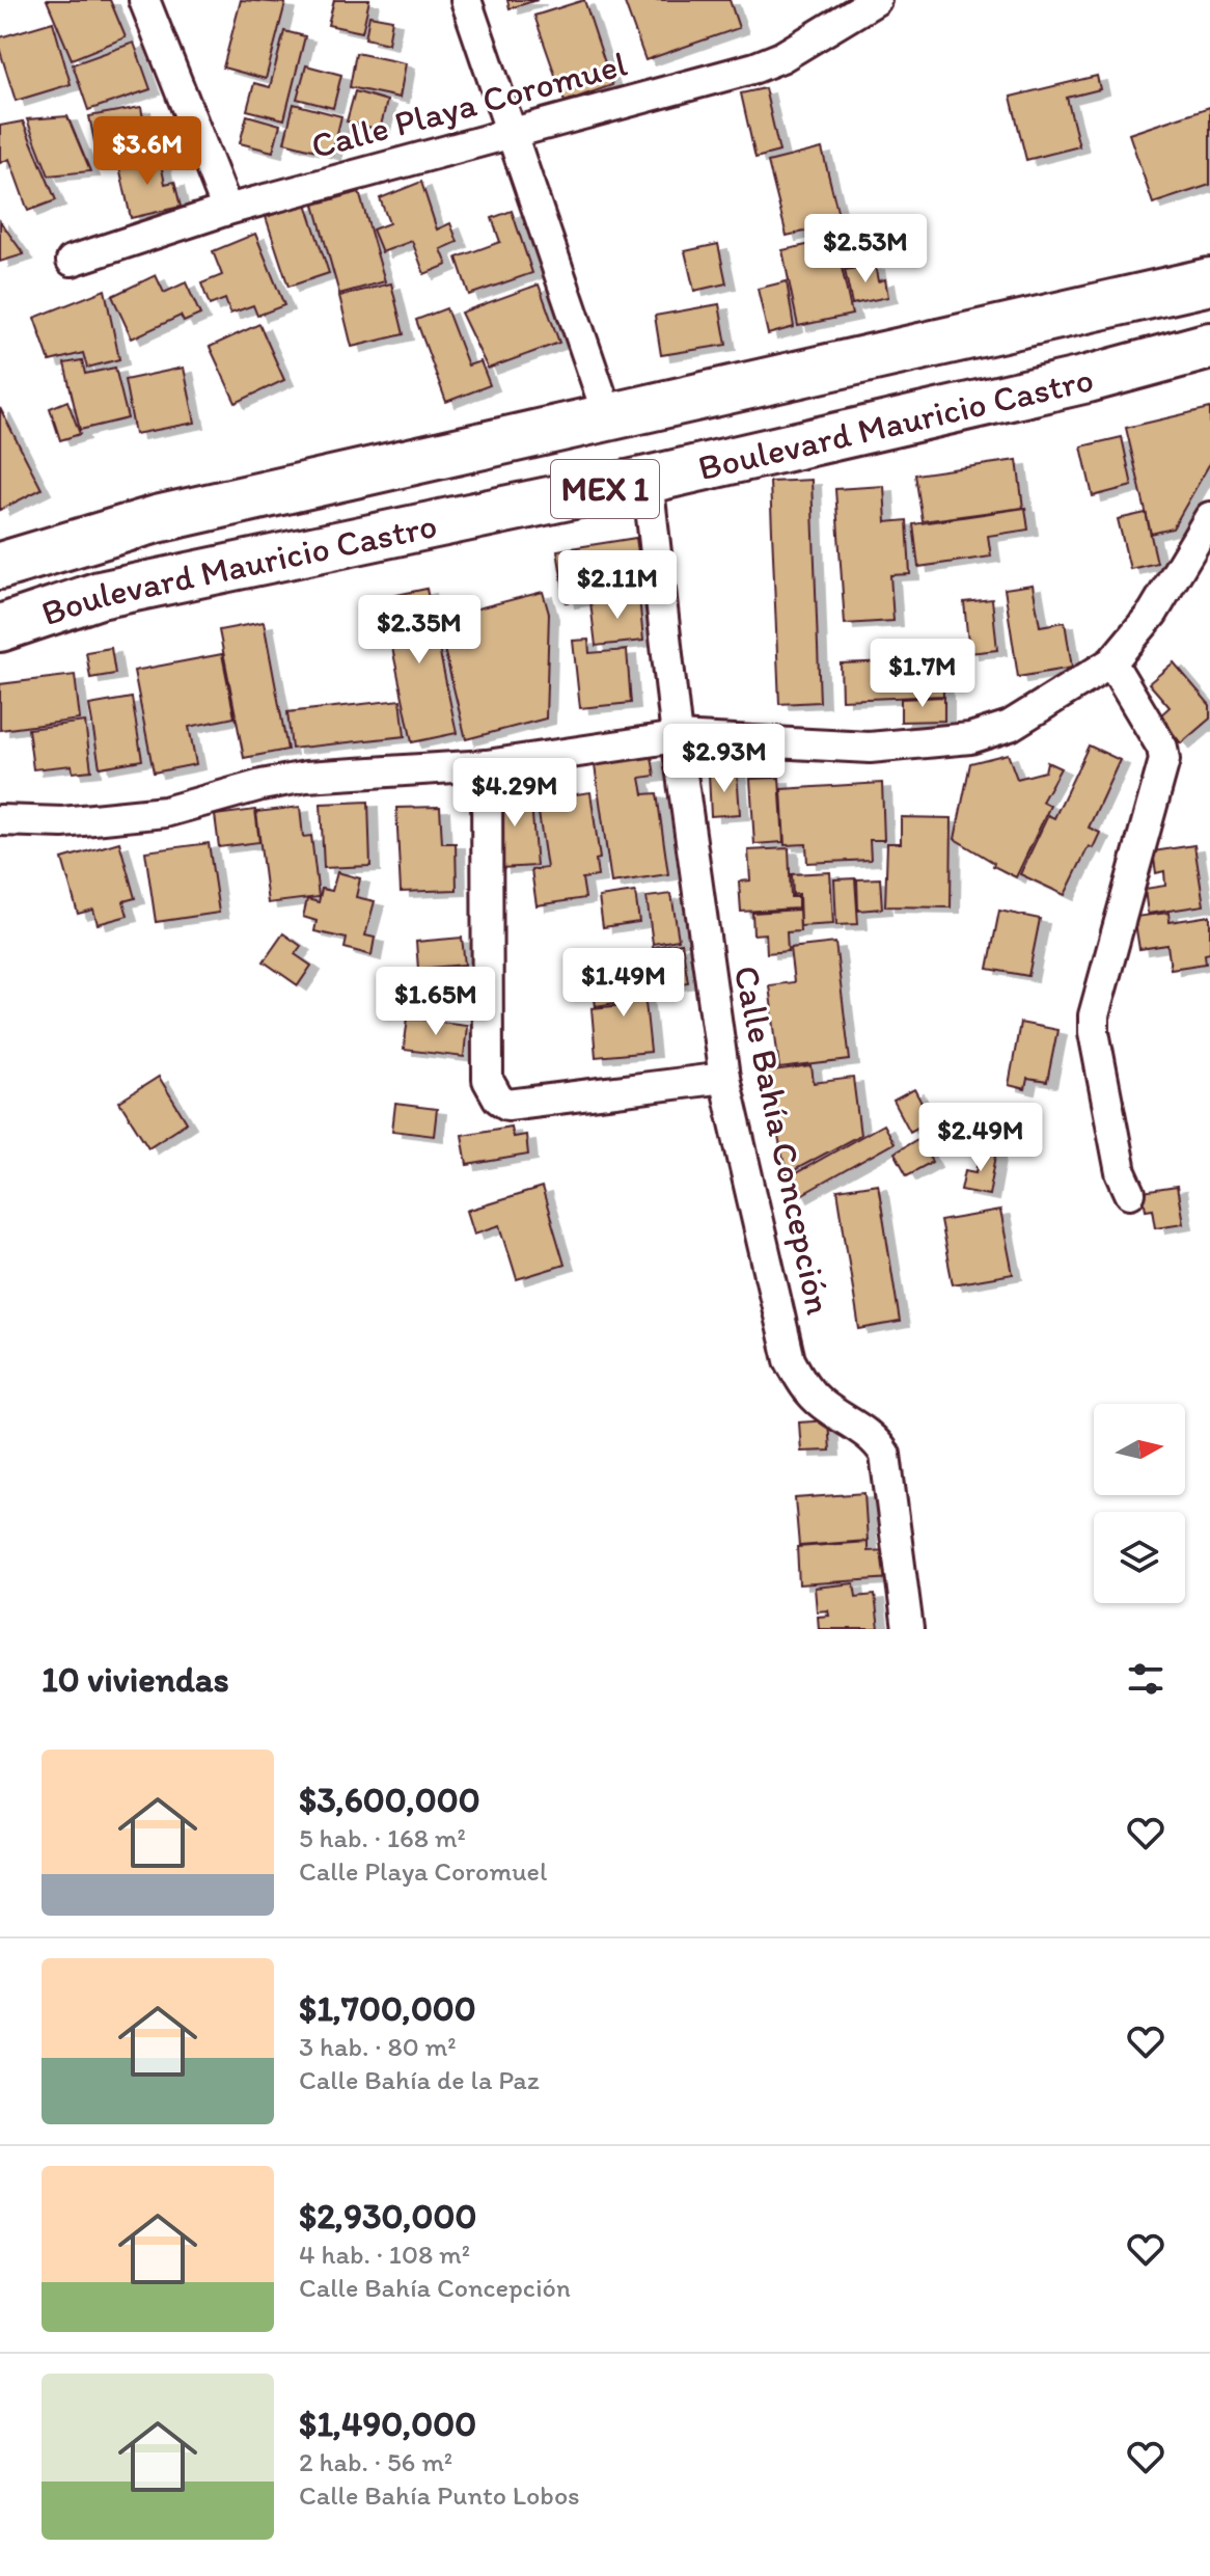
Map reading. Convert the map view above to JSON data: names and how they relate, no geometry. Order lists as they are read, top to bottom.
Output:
{
  "streets": {
    "main road": ["Boulevard Mauricio Castro", "MEX 1"],
    "street": ["Calle Playa Coromuel", "Calle Bahía Concepción"]
  },
  "crossings": [
    ["Boulevard Mauricio Castro", "Calle Bahía Concepción"]
  ],
  "north": "right",
  "page": {
    "price": [
      "$3.6M",
      "$2.53M",
      "$2.11M",
      "$2.35M",
      "$1.7M",
      "$2.93M",
      "$4.29M",
      "$1.49M",
      "$1.65M",
      "$2.49M"
    ],
    "heading": "10 viviendas",
    "list": [
      {
        "name": "$3,600,000",
        "note": "5 hab. · 168 m² · Calle Playa Coromuel"
      },
      {
        "name": "$1,700,000",
        "note": "3 hab. · 80 m² · Calle Bahía de la Paz"
      },
      {
        "name": "$2,930,000",
        "note": "4 hab. · 108 m² · Calle Bahía Concepción"
      },
      {
        "name": "$1,490,000",
        "note": "2 hab. · 56 m² · Calle Bahía Punto Lobos"
      }
    ]
  }
}
